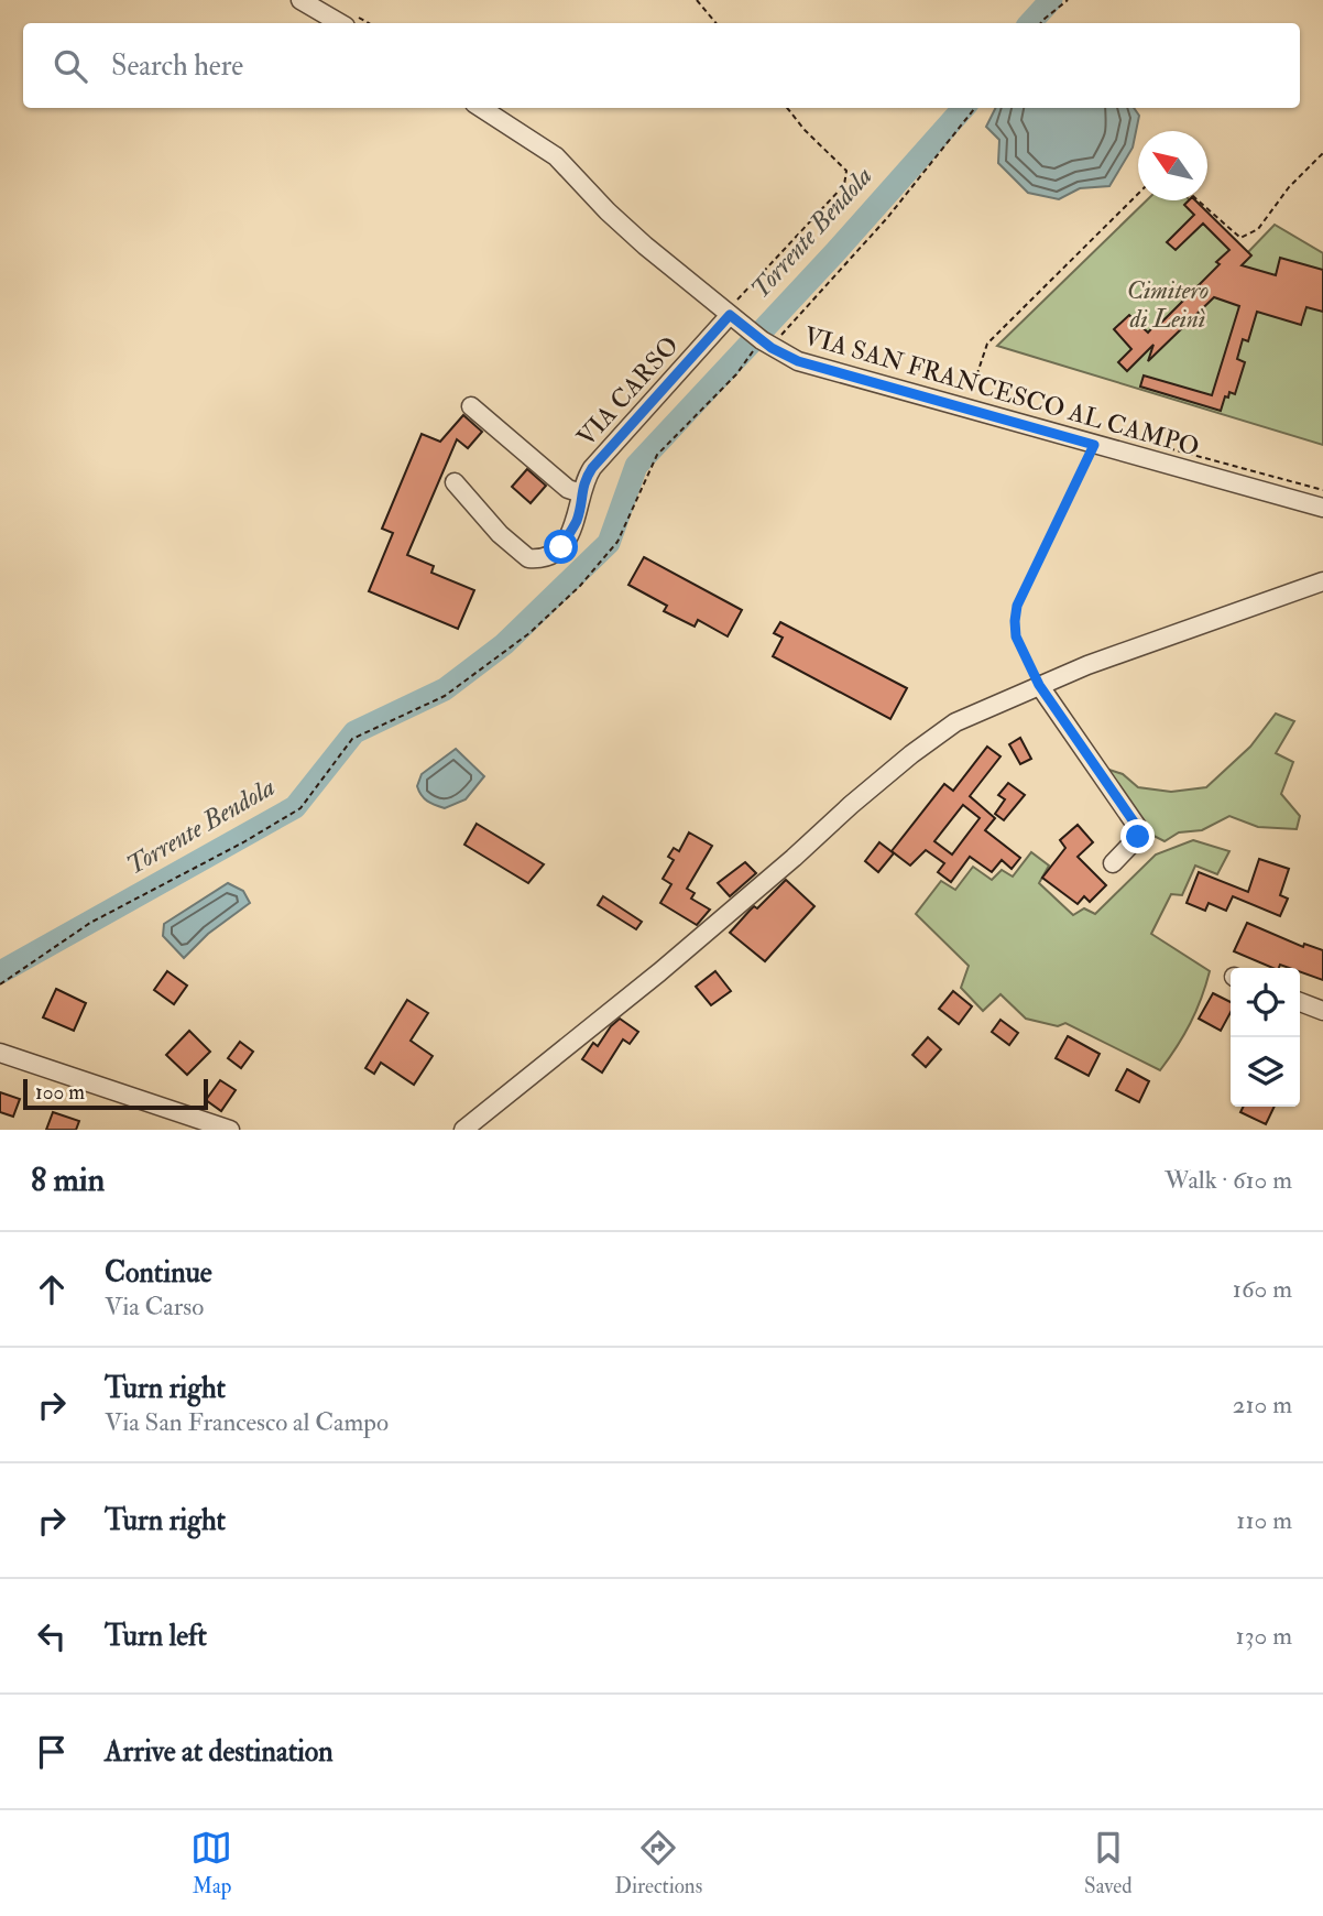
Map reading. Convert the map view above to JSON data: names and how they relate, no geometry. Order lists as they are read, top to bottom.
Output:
{
  "streets": {
    "street": ["VIA CARSO", "VIA SAN FRANCESCO AL CAMPO"]
  },
  "crossings": [
    ["VIA CARSO", "VIA SAN FRANCESCO AL CAMPO"]
  ],
  "water": ["Torrente Bendola"],
  "parks": ["Cimitero di Leinì"],
  "scale_bar": "100 m",
  "north": "top left",
  "page": {
    "search": "Search here",
    "scale": "100 m",
    "heading": ["8 min", "Walk · 610 m"],
    "list": [
      ["Continue", "Via Carso", "160 m"],
      ["Turn right", "Via San Francesco al Campo", "210 m"],
      ["Turn right", "110 m"],
      ["Turn left", "130 m"],
      "Arrive at destination"
    ],
    "nav": ["Map", "Directions", "Saved"]
  }
}
